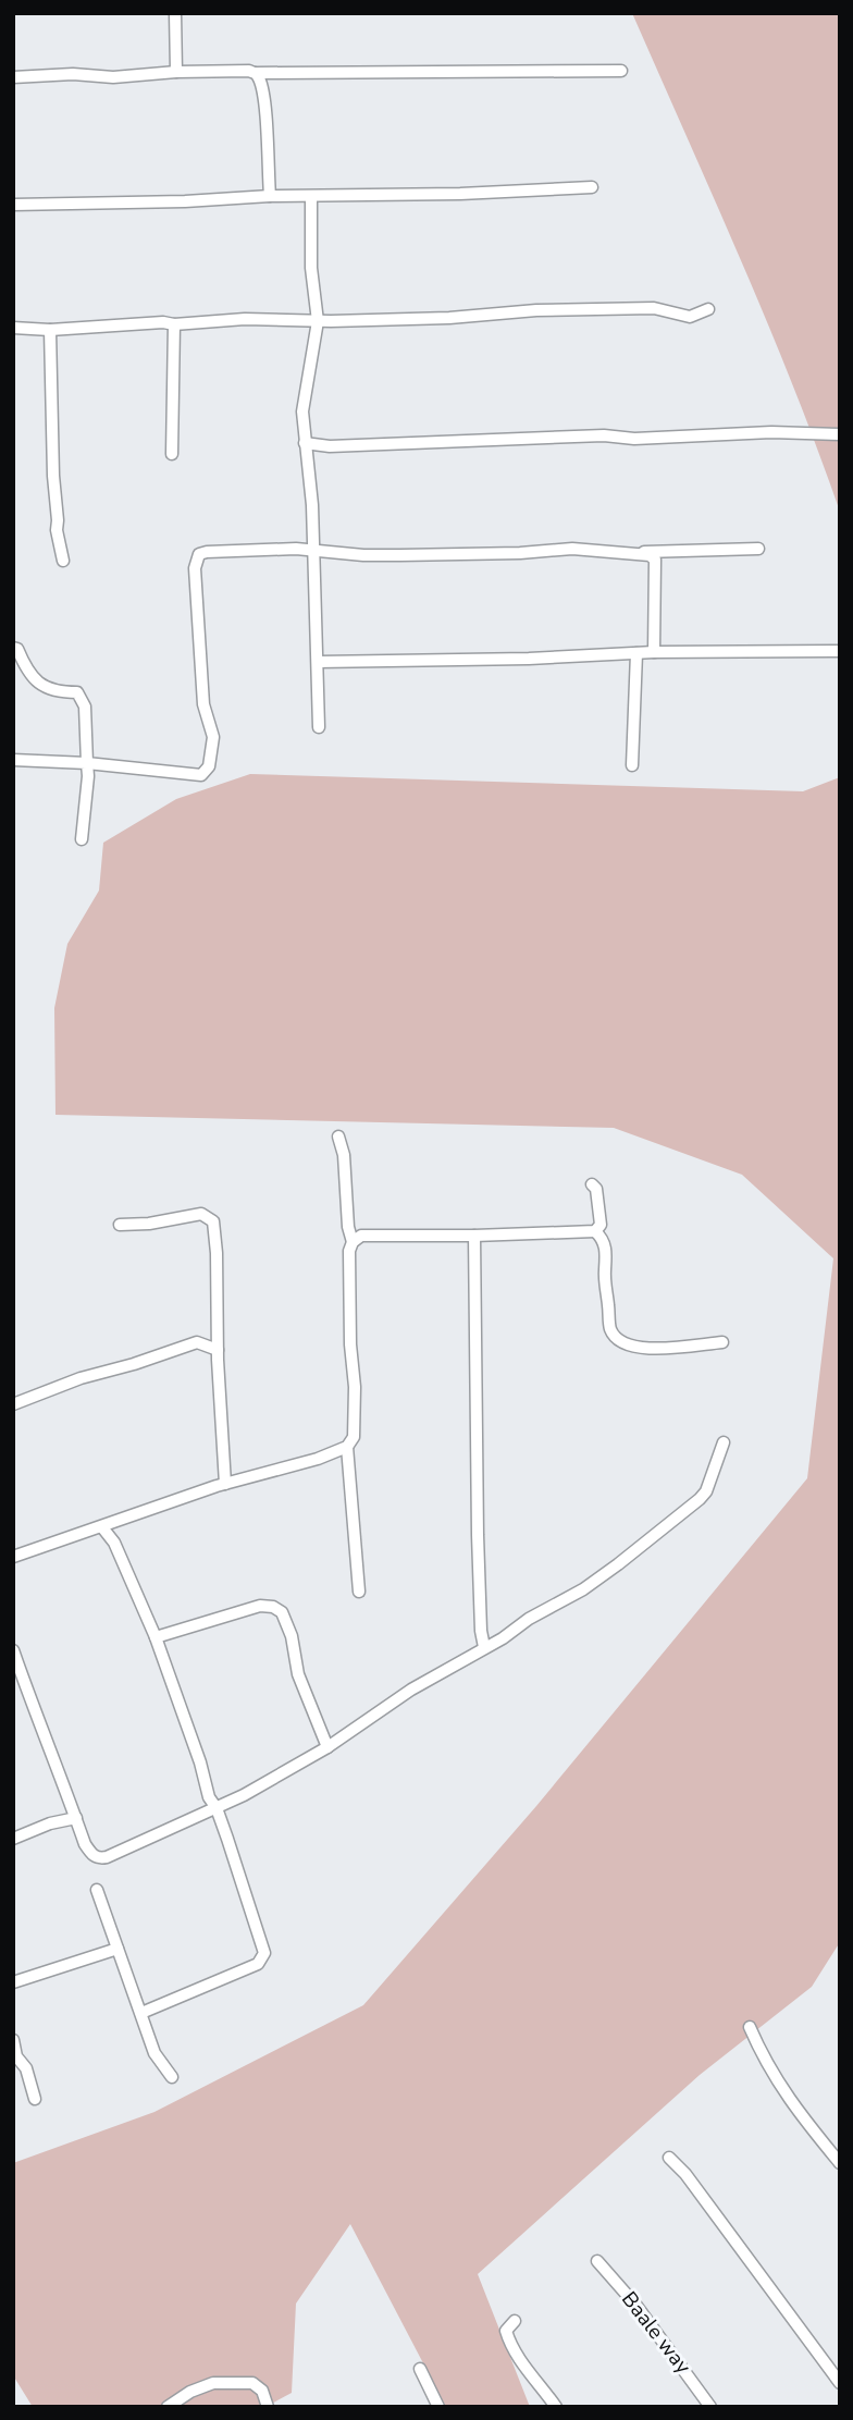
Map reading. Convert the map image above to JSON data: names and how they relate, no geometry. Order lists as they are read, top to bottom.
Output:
{
  "streets": {
    "street": ["Baale way"]
  }
}
